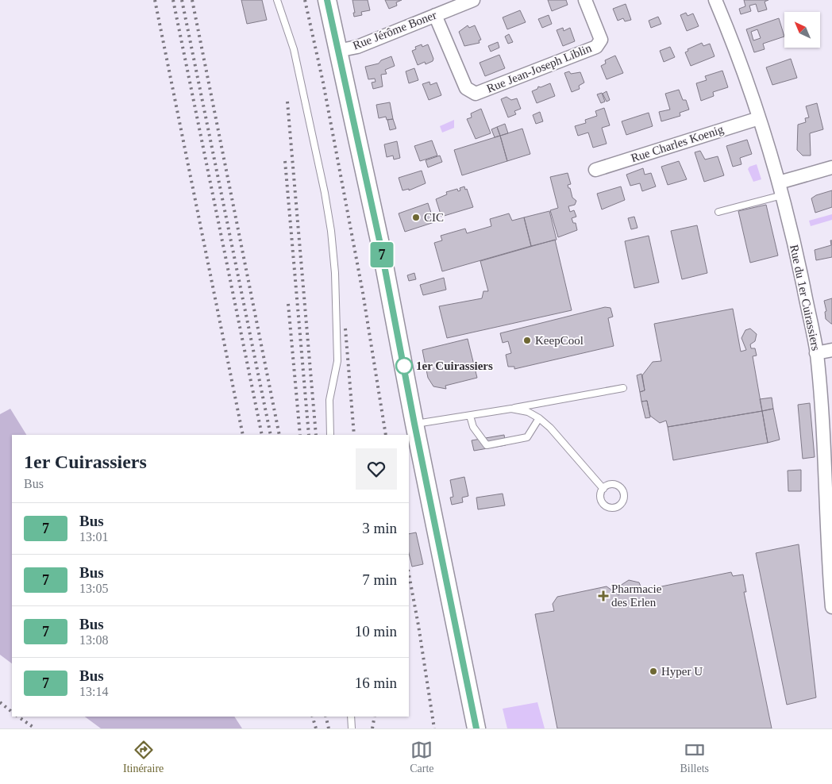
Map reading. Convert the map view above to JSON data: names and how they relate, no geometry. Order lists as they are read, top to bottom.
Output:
{
  "streets": {
    "street": [
      "Rue Jérôme Boner",
      "Rue Jean-Joseph Liblin",
      "Rue Charles Koenig",
      "Rue du 1er Cuirassiers"
    ]
  },
  "crossings": [
    ["Rue Jérôme Boner", "Rue Jean-Joseph Liblin"],
    ["Rue Charles Koenig", "Rue du 1er Cuirassiers"]
  ],
  "places": {
    "other": [
      "CIC",
      "KeepCool",
      "1er Cuirassiers",
      "Hyper U"
    ],
    "health": ["Pharmacie des Erlen"]
  },
  "lines": ["bus line 7"],
  "north": "top left",
  "page": {
    "on_map": "7",
    "heading": ["1er Cuirassiers", "Bus"],
    "list": [
      {
        "mark": "7",
        "name": "Bus",
        "note": "13:01",
        "value": "3 min"
      },
      {
        "mark": "7",
        "name": "Bus",
        "note": "13:05",
        "value": "7 min"
      },
      {
        "mark": "7",
        "name": "Bus",
        "note": "13:08",
        "value": "10 min"
      },
      {
        "mark": "7",
        "name": "Bus",
        "note": "13:14",
        "value": "16 min"
      }
    ],
    "tabs": ["Itinéraire", "Carte", "Billets"]
  }
}
